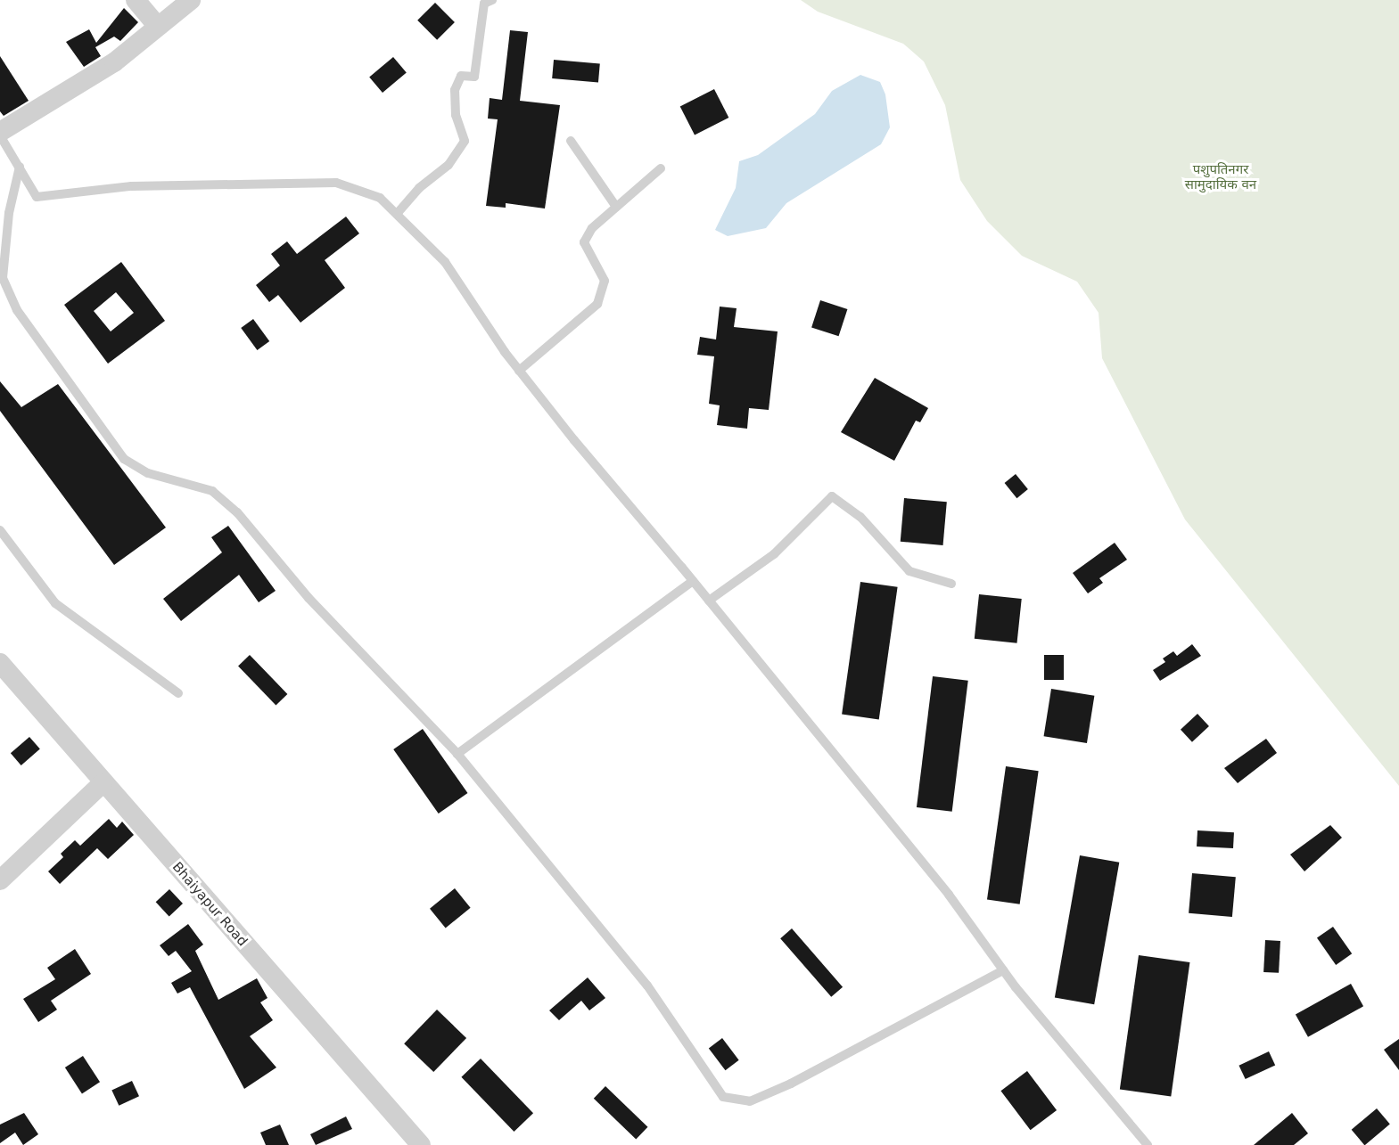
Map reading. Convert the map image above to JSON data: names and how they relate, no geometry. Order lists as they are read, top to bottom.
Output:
{
  "streets": {
    "street": ["Bhaiyapur Road"]
  },
  "parks": ["पशुपतिनगर सामुदायिक वन"]
}
